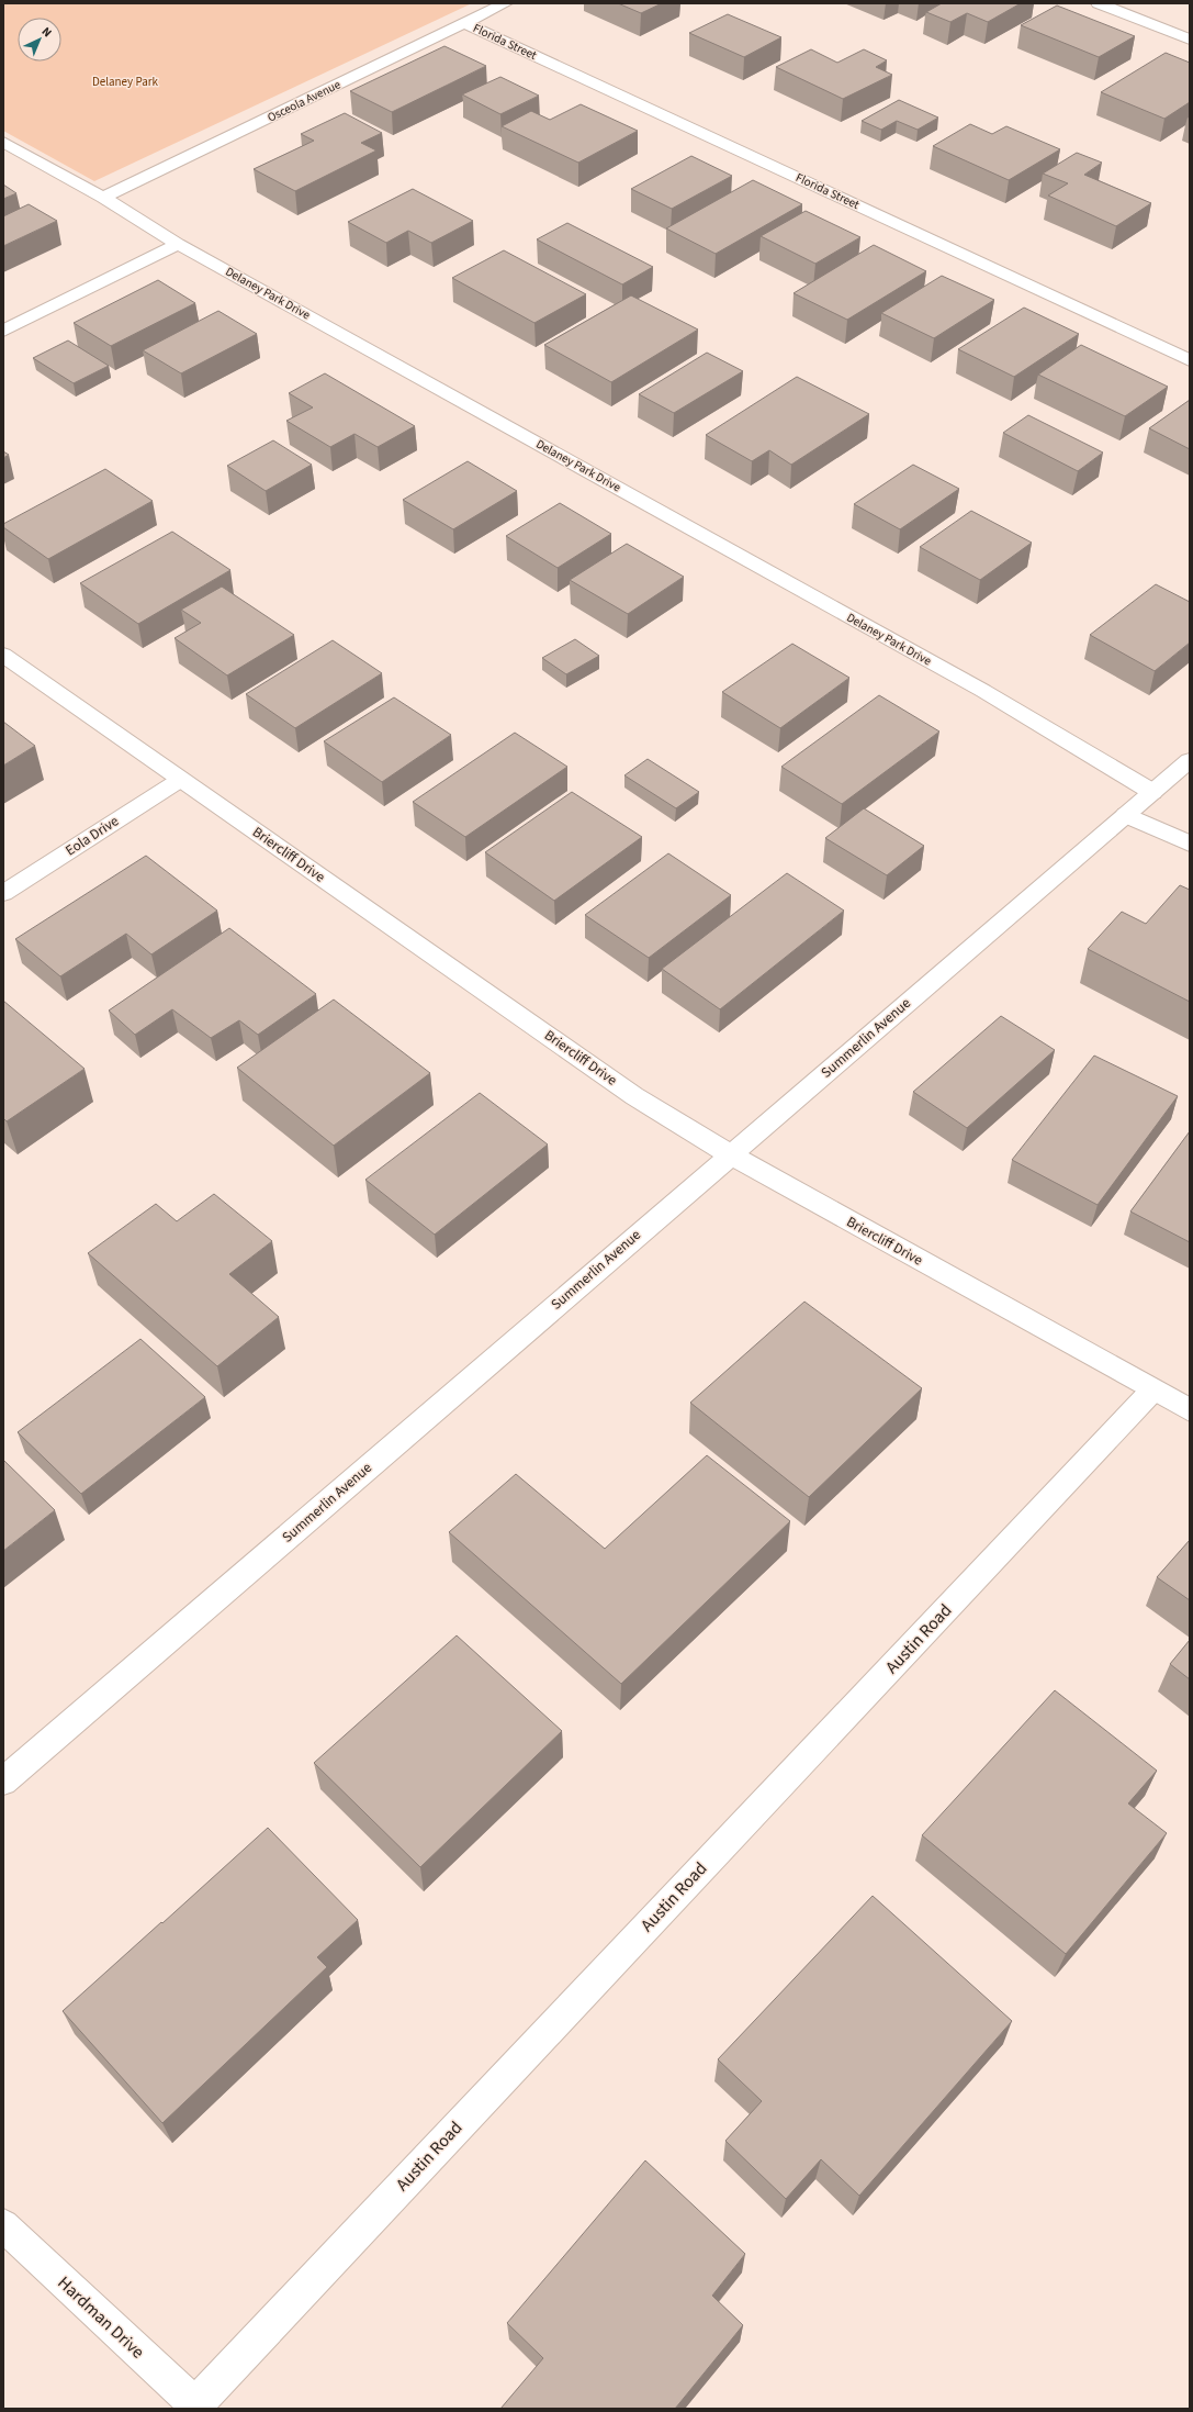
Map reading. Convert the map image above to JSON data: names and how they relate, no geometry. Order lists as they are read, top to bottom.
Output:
{
  "streets": {
    "street": [
      "Florida Street",
      "Osceola Avenue",
      "Delaney Park Drive",
      "Eola Drive",
      "Briercliff Drive",
      "Summerlin Avenue",
      "Austin Road",
      "Hardman Drive"
    ]
  },
  "crossings": [
    ["Florida Street", "Osceola Avenue"],
    ["Osceola Avenue", "Delaney Park Drive"],
    ["Delaney Park Drive", "Summerlin Avenue"],
    ["Eola Drive", "Briercliff Drive"],
    ["Briercliff Drive", "Summerlin Avenue"],
    ["Briercliff Drive", "Austin Road"],
    ["Austin Road", "Hardman Drive"]
  ],
  "parks": ["Delaney Park"],
  "north": "top right"
}
